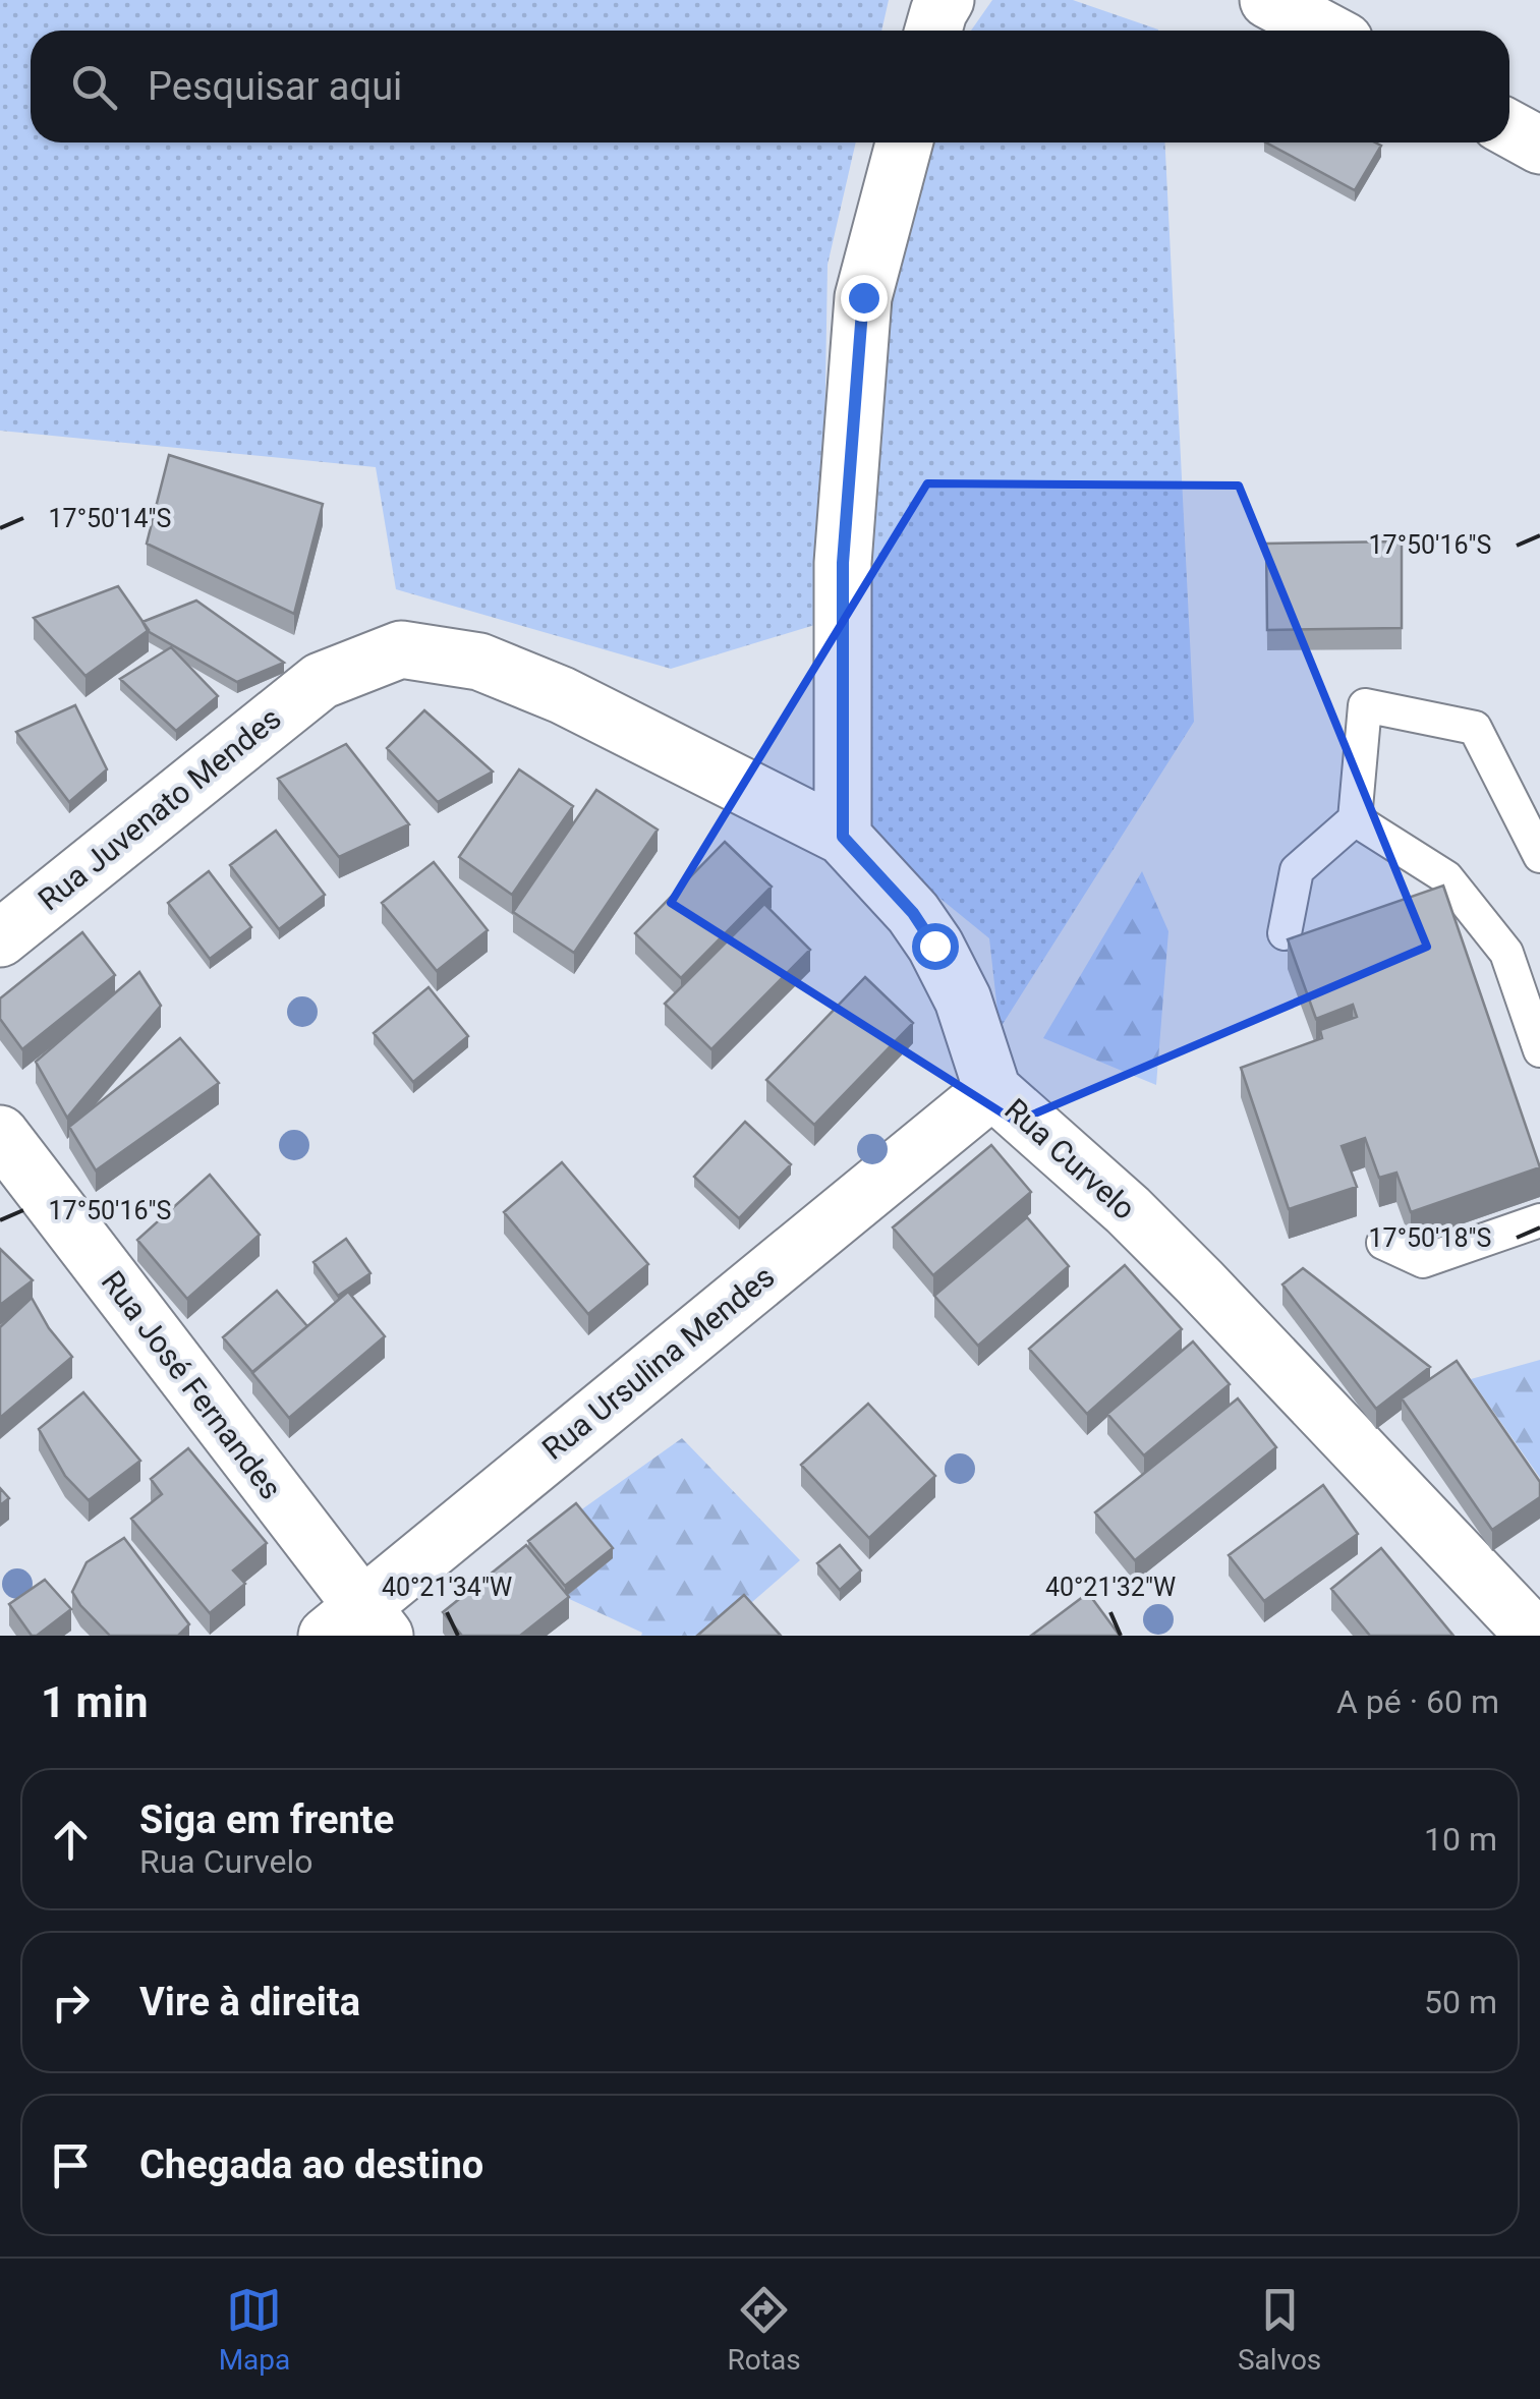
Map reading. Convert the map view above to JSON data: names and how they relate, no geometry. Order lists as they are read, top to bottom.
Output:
{
  "streets": {
    "street": [
      "Rua Juvenato Mendes",
      "Rua Curvelo",
      "Rua Ursulina Mendes",
      "Rua José Fernandes"
    ]
  },
  "crossings": [
    ["Rua Juvenato Mendes", "Rua Curvelo"],
    ["Rua Curvelo", "Rua Ursulina Mendes"],
    ["Rua Ursulina Mendes", "Rua José Fernandes"]
  ],
  "page": {
    "search": "Pesquisar aqui",
    "heading": ["1 min", "A pé · 60 m"],
    "list": [
      ["Siga em frente", "Rua Curvelo", "10 m"],
      ["Vire à direita", "50 m"],
      "Chegada ao destino"
    ],
    "nav": ["Mapa", "Rotas", "Salvos"]
  },
  "coordinates": [
    "17°50'14\"S",
    "17°50'16\"S",
    "17°50'18\"S",
    "40°21'34\"W",
    "40°21'32\"W"
  ]
}
